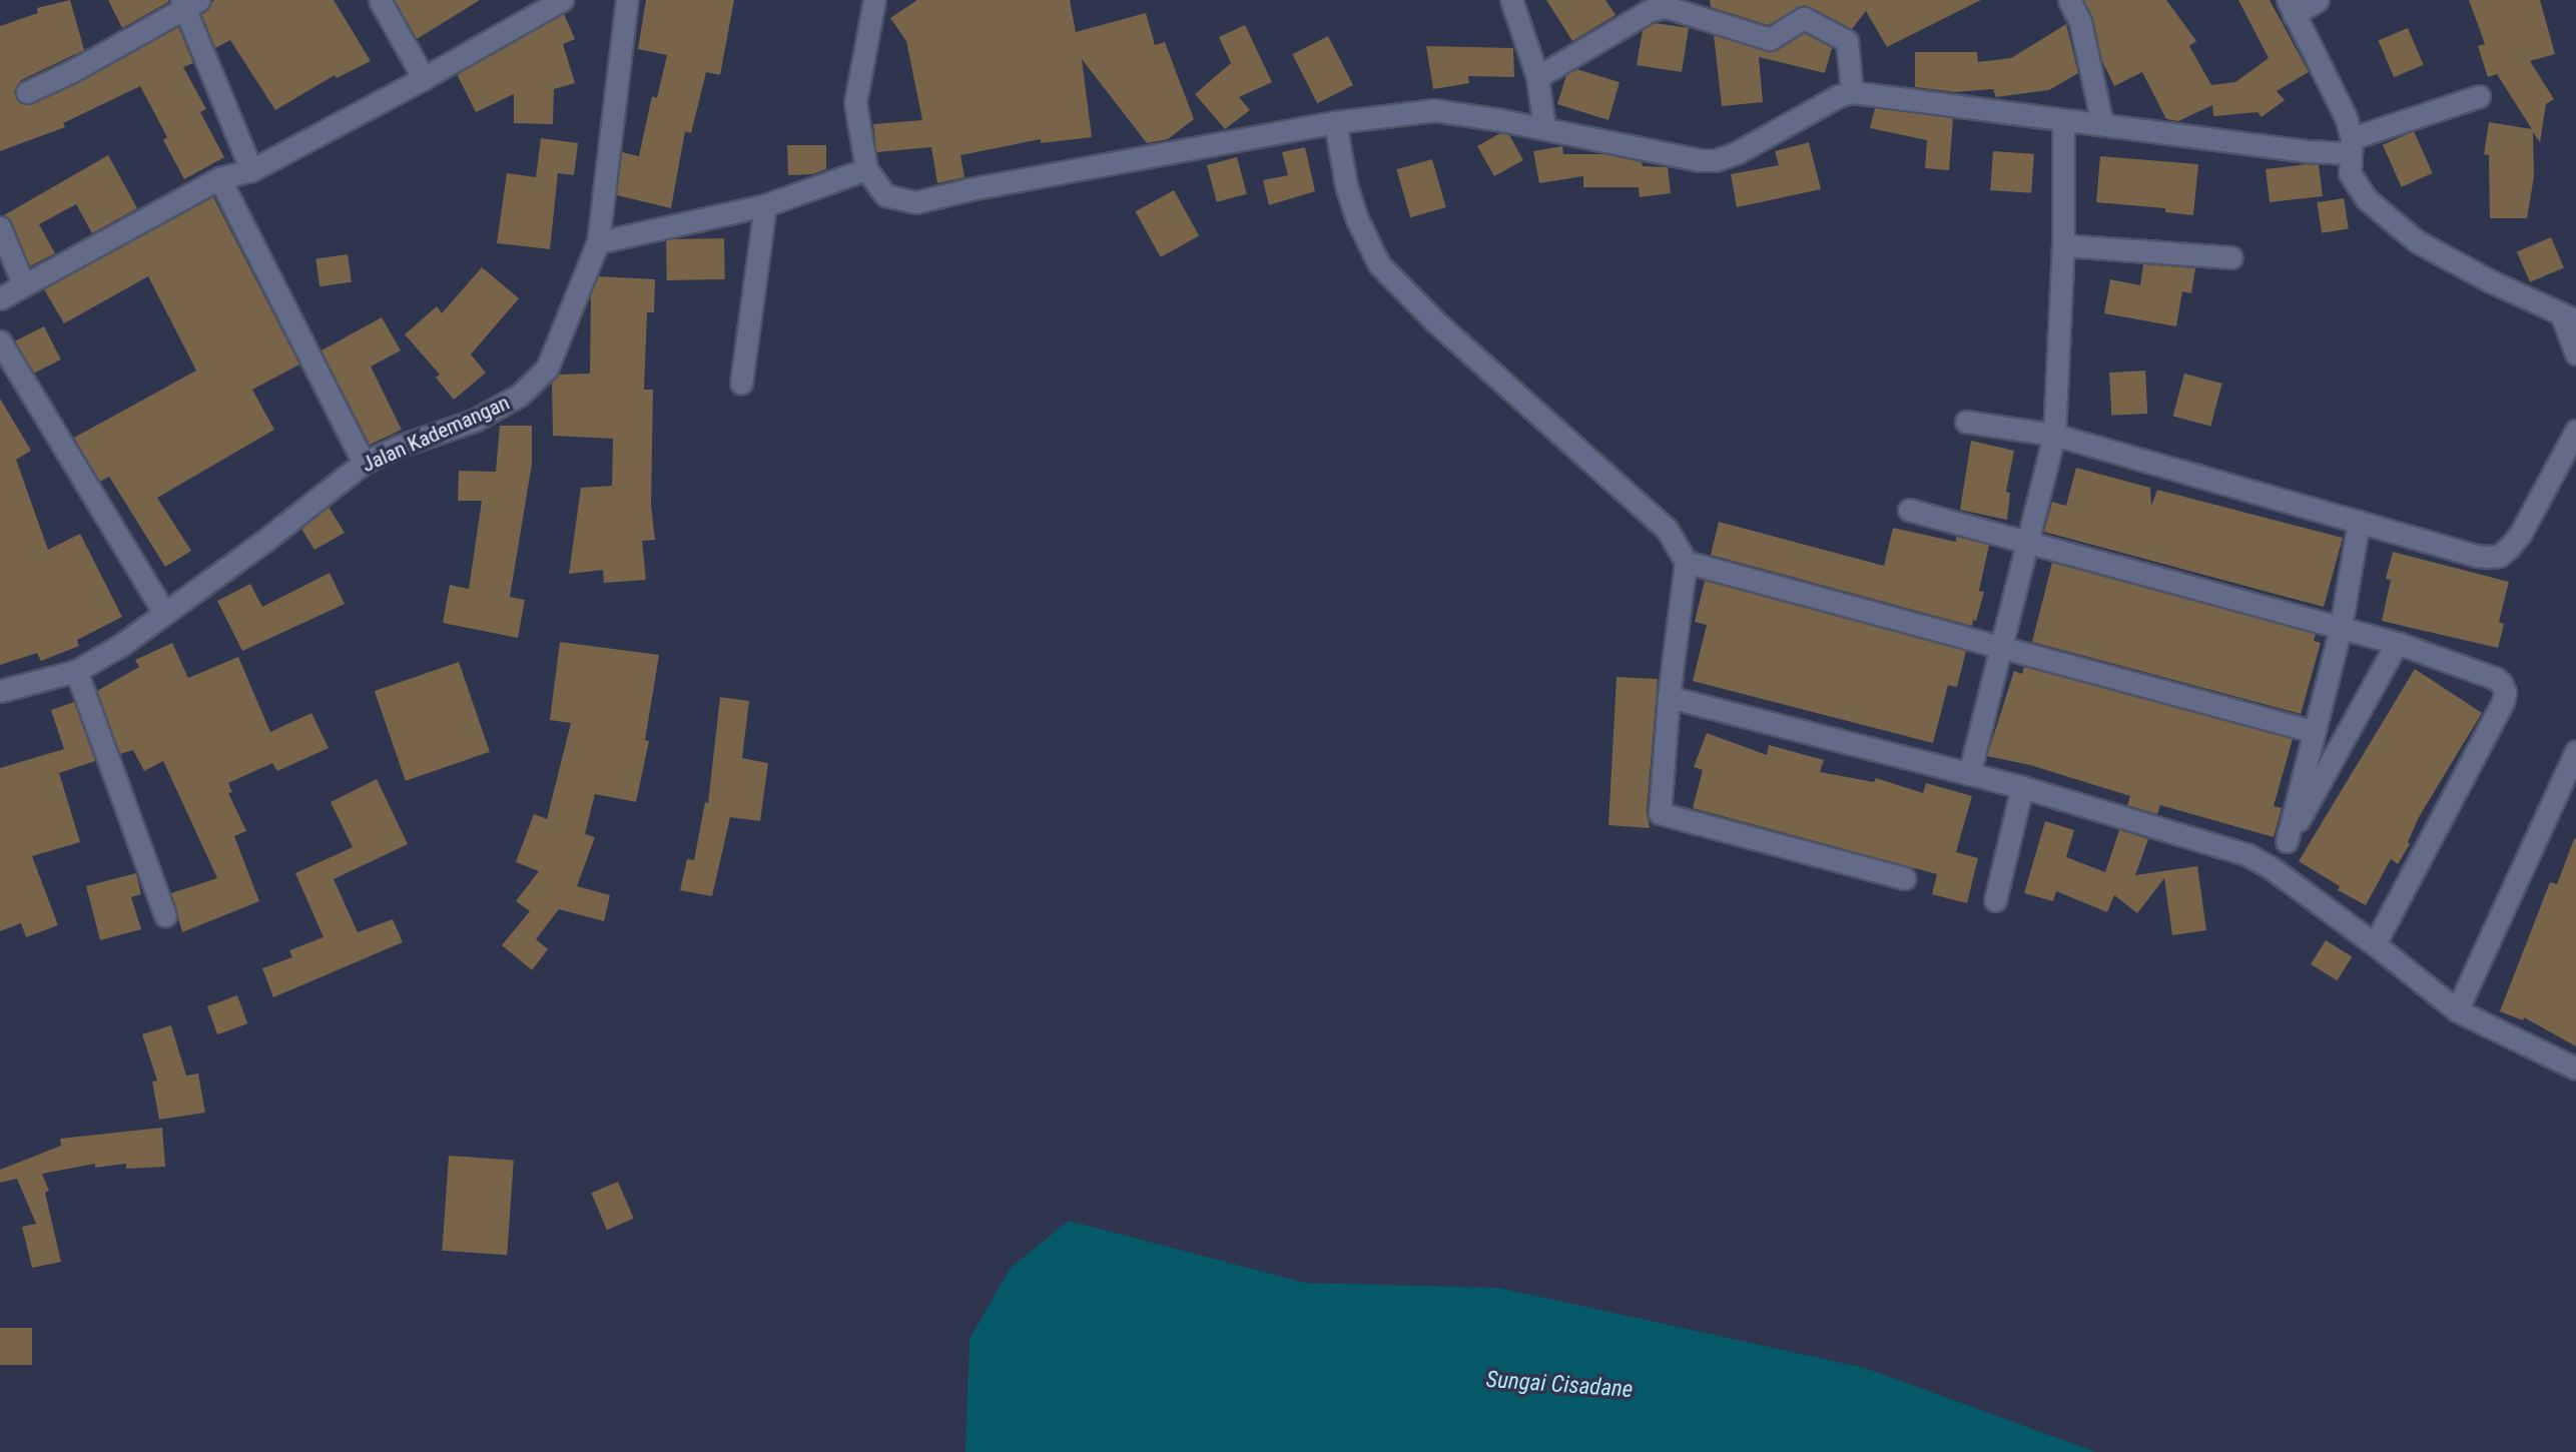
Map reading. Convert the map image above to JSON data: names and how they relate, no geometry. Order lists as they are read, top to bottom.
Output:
{
  "streets": {
    "street": ["Jalan Kademangan"]
  },
  "water": ["Sungai Cisadane"]
}
